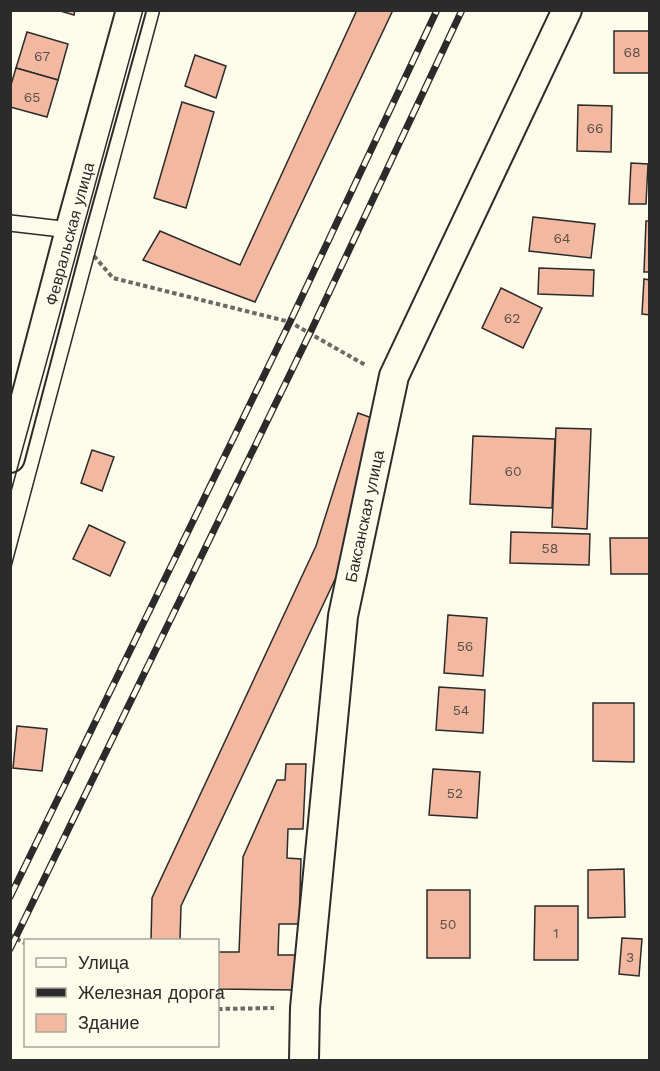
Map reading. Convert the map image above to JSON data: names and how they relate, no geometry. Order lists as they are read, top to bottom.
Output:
{
  "streets": {
    "street": ["Февральская улица", "Баксанская улица"]
  },
  "house_numbers": [
    "68",
    "67",
    "65",
    "66",
    "64",
    "62",
    "60",
    "58",
    "56",
    "54",
    "52",
    "50",
    "1",
    "3"
  ],
  "legend": ["Улица", "Железная дорога", "Здание"]
}
